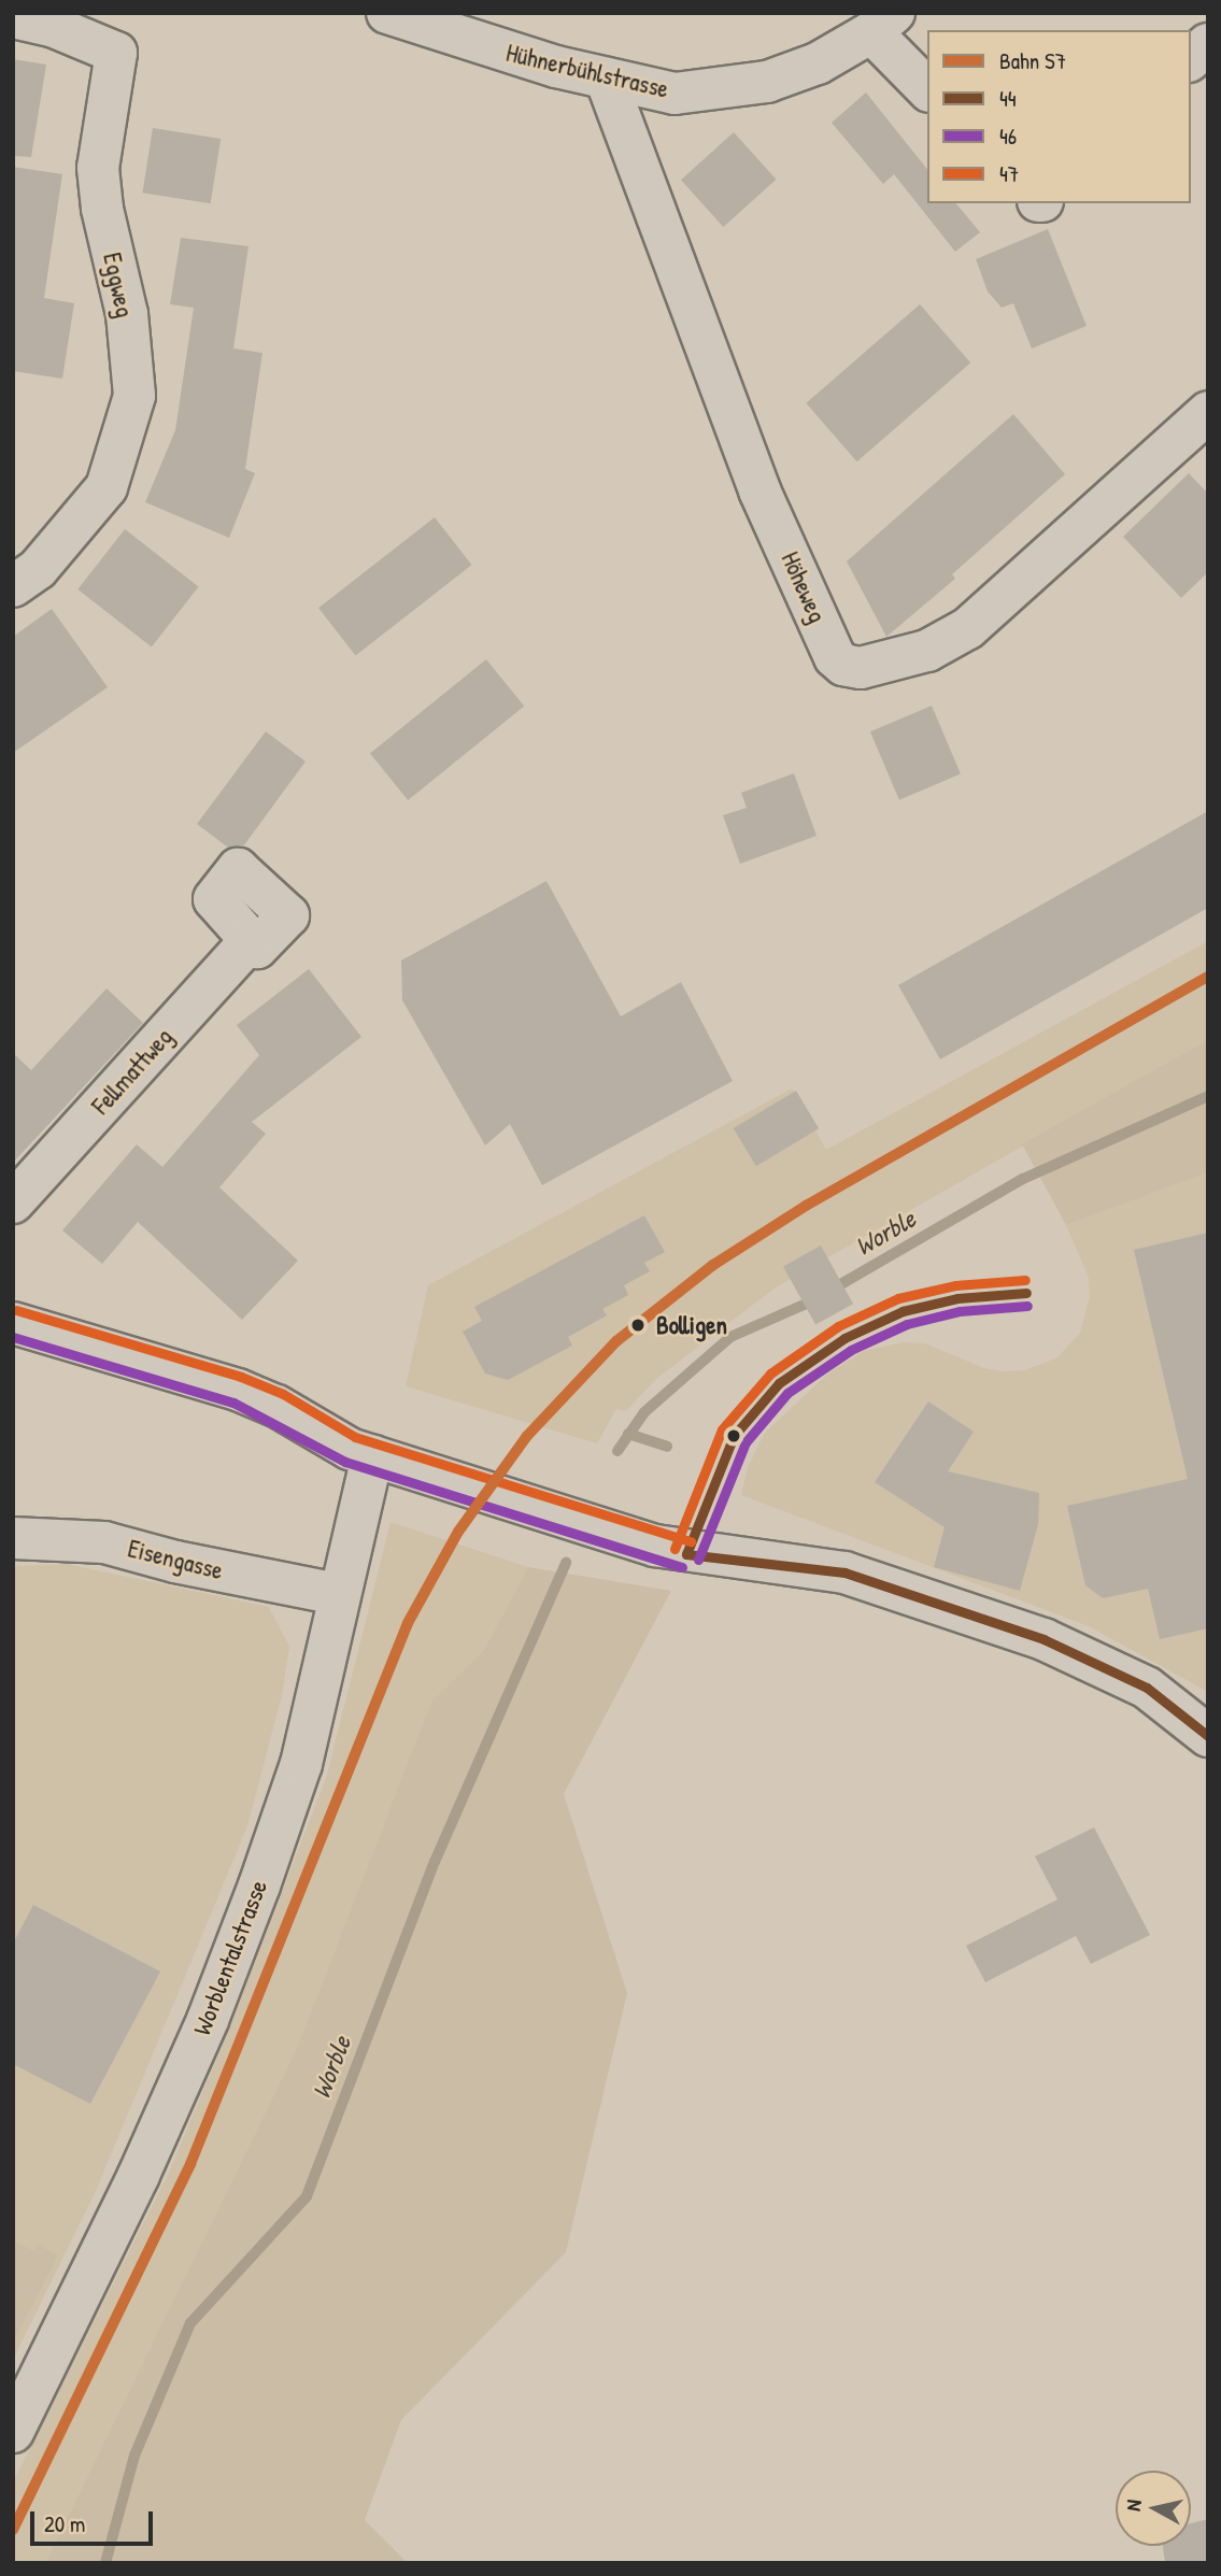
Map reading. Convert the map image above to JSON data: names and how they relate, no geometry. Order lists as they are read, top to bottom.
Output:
{
  "streets": {
    "street": [
      "Hühnerbühlstrasse",
      "Eggweg",
      "Höheweg",
      "Fellmattweg",
      "Eisengasse",
      "Worblentalstrasse"
    ]
  },
  "crossings": [
    ["Hühnerbühlstrasse", "Höheweg"],
    ["Eisengasse", "Worblentalstrasse"]
  ],
  "water": ["Worble"],
  "places": ["Bolligen"],
  "lines": [
    "rail line S7",
    "transit line 47",
    "transit line 44",
    "transit line 46"
  ],
  "legend": [
    "Bahn S7",
    "44",
    "46",
    "47"
  ],
  "scale_bar": "20 m",
  "north": "left"
}
